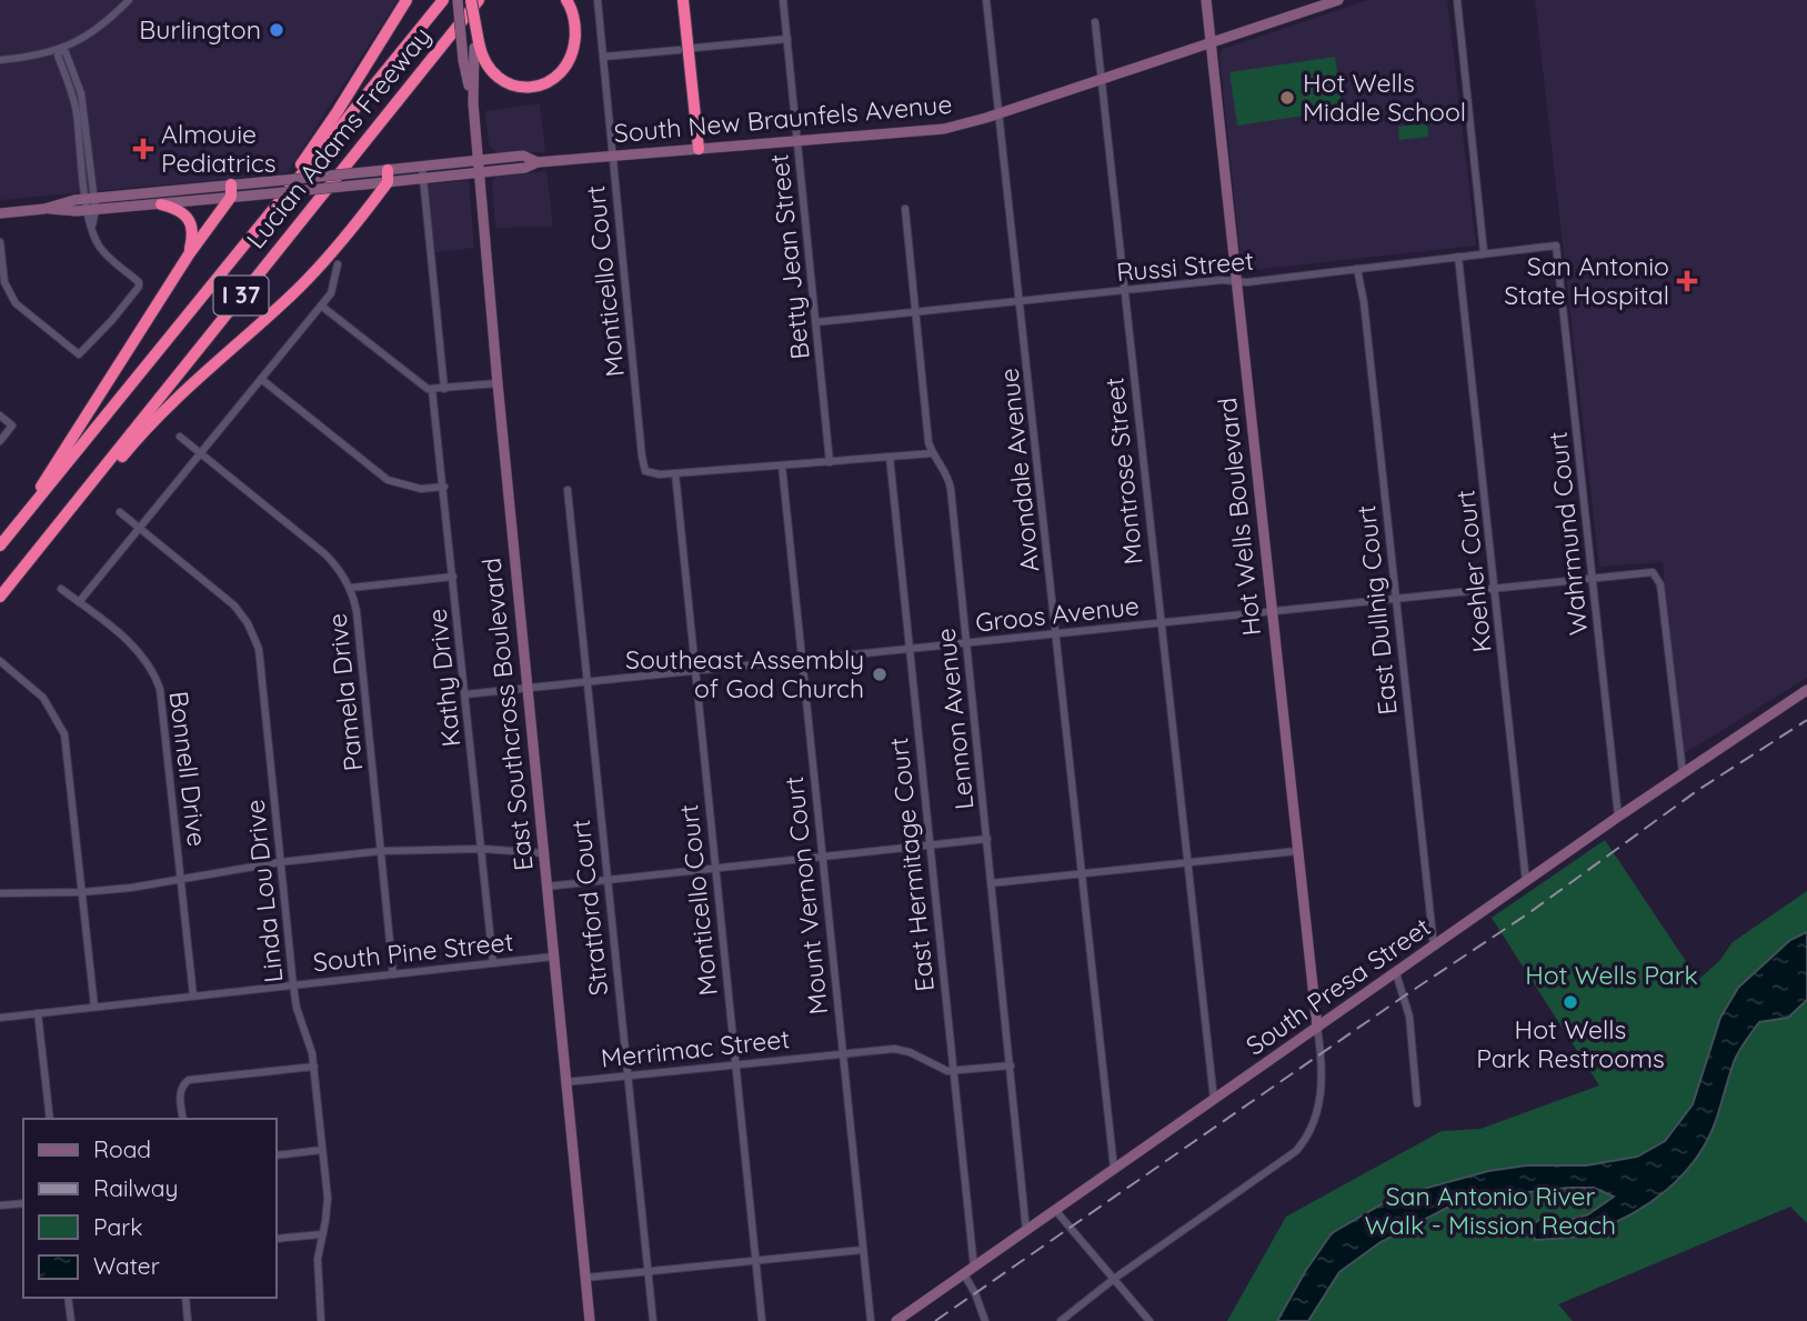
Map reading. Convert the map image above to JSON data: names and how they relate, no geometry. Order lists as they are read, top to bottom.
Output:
{
  "streets": {
    "highway": ["Lucian Adams Freeway", "I 37"],
    "main road": [
      "South New Braunfels Avenue",
      "Hot Wells Boulevard",
      "East Southcross Boulevard",
      "South Presa Street"
    ],
    "street": [
      "Betty Jean Street",
      "Russi Street",
      "Monticello Court",
      "Avondale Avenue",
      "Montrose Street",
      "Wahrmund Court",
      "Koehler Court",
      "East Dullnig Court",
      "Groos Avenue",
      "Kathy Drive",
      "Pamela Drive",
      "Lennon Avenue",
      "Bonnell Drive",
      "East Hermitage Court",
      "Linda Lou Drive",
      "Mount Vernon Court",
      "Stratford Court",
      "South Pine Street",
      "Merrimac Street"
    ]
  },
  "crossings": [
    ["South New Braunfels Avenue", "Betty Jean Street"],
    ["South New Braunfels Avenue", "Monticello Court"],
    ["South New Braunfels Avenue", "Avondale Avenue"],
    ["South New Braunfels Avenue", "Montrose Street"],
    ["South New Braunfels Avenue", "Hot Wells Boulevard"],
    ["South New Braunfels Avenue", "East Southcross Boulevard"],
    ["Betty Jean Street", "Russi Street"],
    ["Russi Street", "Avondale Avenue"],
    ["Russi Street", "Montrose Street"],
    ["Russi Street", "Hot Wells Boulevard"],
    ["Russi Street", "Wahrmund Court"],
    ["Russi Street", "Koehler Court"],
    ["Russi Street", "East Dullnig Court"],
    ["Russi Street", "Lennon Avenue"],
    ["Monticello Court", "Groos Avenue"],
    ["Monticello Court", "Merrimac Street"],
    ["Avondale Avenue", "Groos Avenue"],
    ["Avondale Avenue", "South Presa Street"],
    ["Montrose Street", "Groos Avenue"],
    ["Montrose Street", "South Presa Street"],
    ["Hot Wells Boulevard", "Groos Avenue"],
    ["Hot Wells Boulevard", "South Presa Street"],
    ["Wahrmund Court", "Groos Avenue"],
    ["Wahrmund Court", "South Presa Street"],
    ["Koehler Court", "Groos Avenue"],
    ["Koehler Court", "South Presa Street"],
    ["East Dullnig Court", "Groos Avenue"],
    ["East Dullnig Court", "South Presa Street"],
    ["Groos Avenue", "Kathy Drive"],
    ["Groos Avenue", "East Southcross Boulevard"],
    ["Groos Avenue", "Lennon Avenue"],
    ["Groos Avenue", "East Hermitage Court"],
    ["Groos Avenue", "Mount Vernon Court"],
    ["Groos Avenue", "Stratford Court"],
    ["Groos Avenue", "South Presa Street"],
    ["Kathy Drive", "South Pine Street"],
    ["Pamela Drive", "South Pine Street"],
    ["East Southcross Boulevard", "South Pine Street"],
    ["East Southcross Boulevard", "Merrimac Street"],
    ["Lennon Avenue", "South Presa Street"],
    ["Lennon Avenue", "Merrimac Street"],
    ["Bonnell Drive", "South Pine Street"],
    ["East Hermitage Court", "South Presa Street"],
    ["East Hermitage Court", "Merrimac Street"],
    ["Linda Lou Drive", "South Pine Street"],
    ["Mount Vernon Court", "Merrimac Street"],
    ["Stratford Court", "Merrimac Street"]
  ],
  "parks": ["Hot Wells Park", "San Antonio River Walk - Mission Reach"],
  "places": {
    "other": [
      "Burlington",
      "Hot Wells Middle School",
      "Southeast Assembly of God Church",
      "Hot Wells Park Restrooms"
    ],
    "health": ["Almouie Pediatrics", "San Antonio State Hospital"]
  },
  "legend": [
    "Road",
    "Railway",
    "Park",
    "Water"
  ]
}
